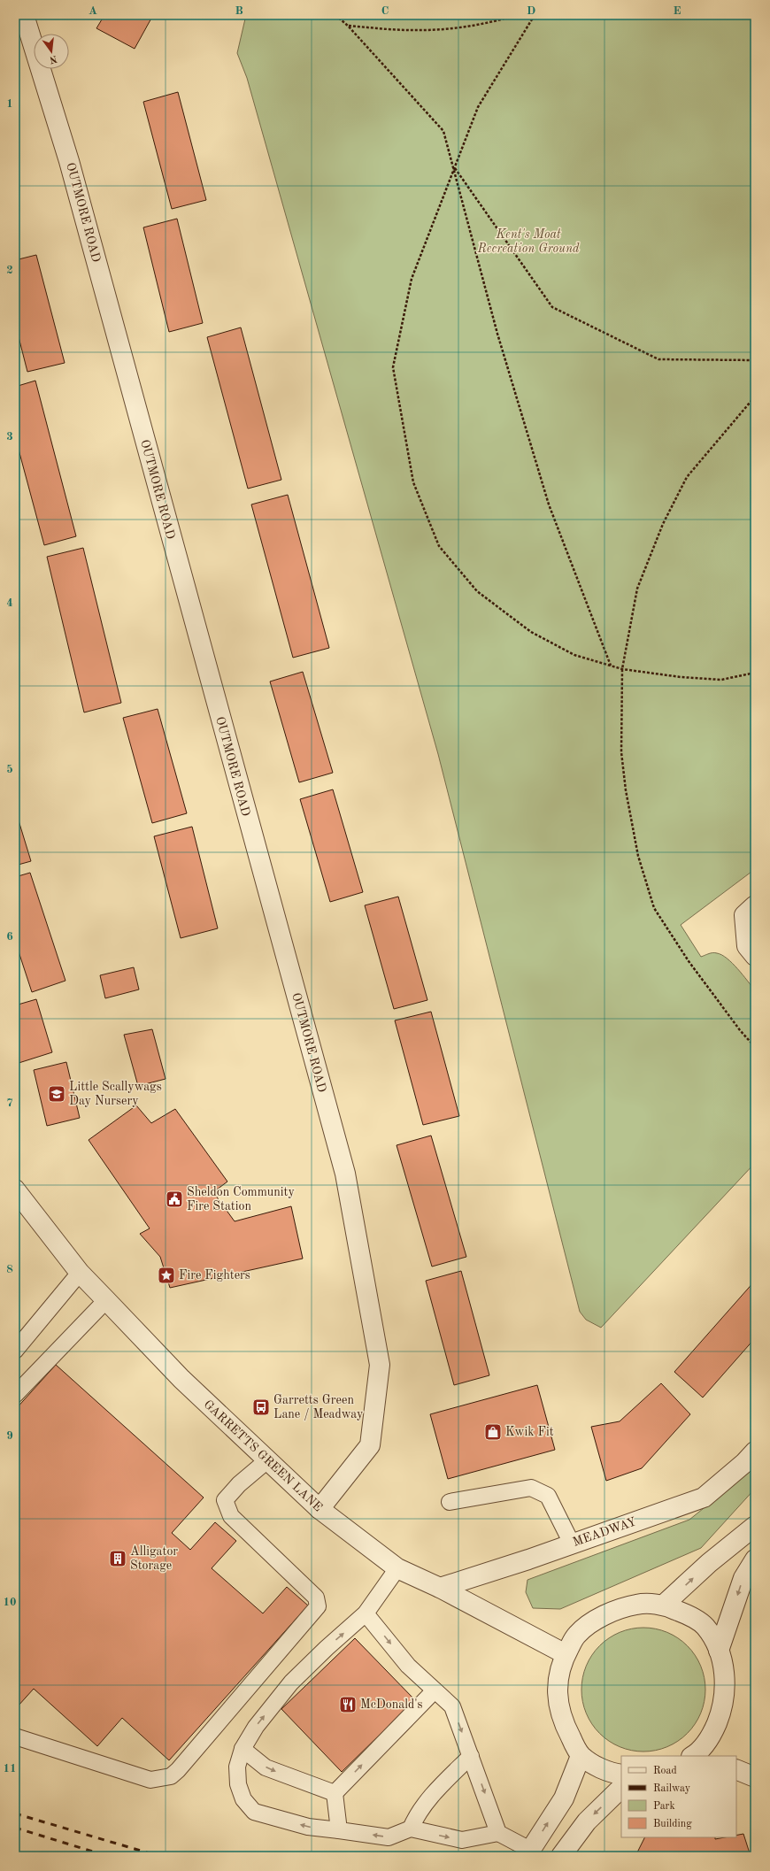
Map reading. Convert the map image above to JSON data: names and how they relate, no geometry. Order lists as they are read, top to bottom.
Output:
{
  "streets": {
    "street": ["OUTMORE ROAD", "GARRETTS GREEN LANE", "MEADWAY"]
  },
  "crossings": [
    ["OUTMORE ROAD", "GARRETTS GREEN LANE"],
    ["GARRETTS GREEN LANE", "MEADWAY"]
  ],
  "parks": ["Kent's Moat Recreation Ground"],
  "places": {
    "school or university": ["Little Scallywags Day Nursery"],
    "public building": ["Sheldon Community Fire Station"],
    "place": ["Fire Fighters"],
    "bus stop": ["Garretts Green Lane / Meadway"],
    "shop": ["Kwik Fit"],
    "building": ["Alligator Storage"],
    "restaurant": ["McDonald's"]
  },
  "legend": [
    "Road",
    "Railway",
    "Park",
    "Building"
  ],
  "north": "bottom",
  "grid": {
    "columns": [
      "A",
      "B",
      "C",
      "D",
      "E"
    ],
    "rows": [
      "1",
      "2",
      "3",
      "4",
      "5",
      "6",
      "7",
      "8",
      "9",
      "10",
      "11"
    ]
  }
}
